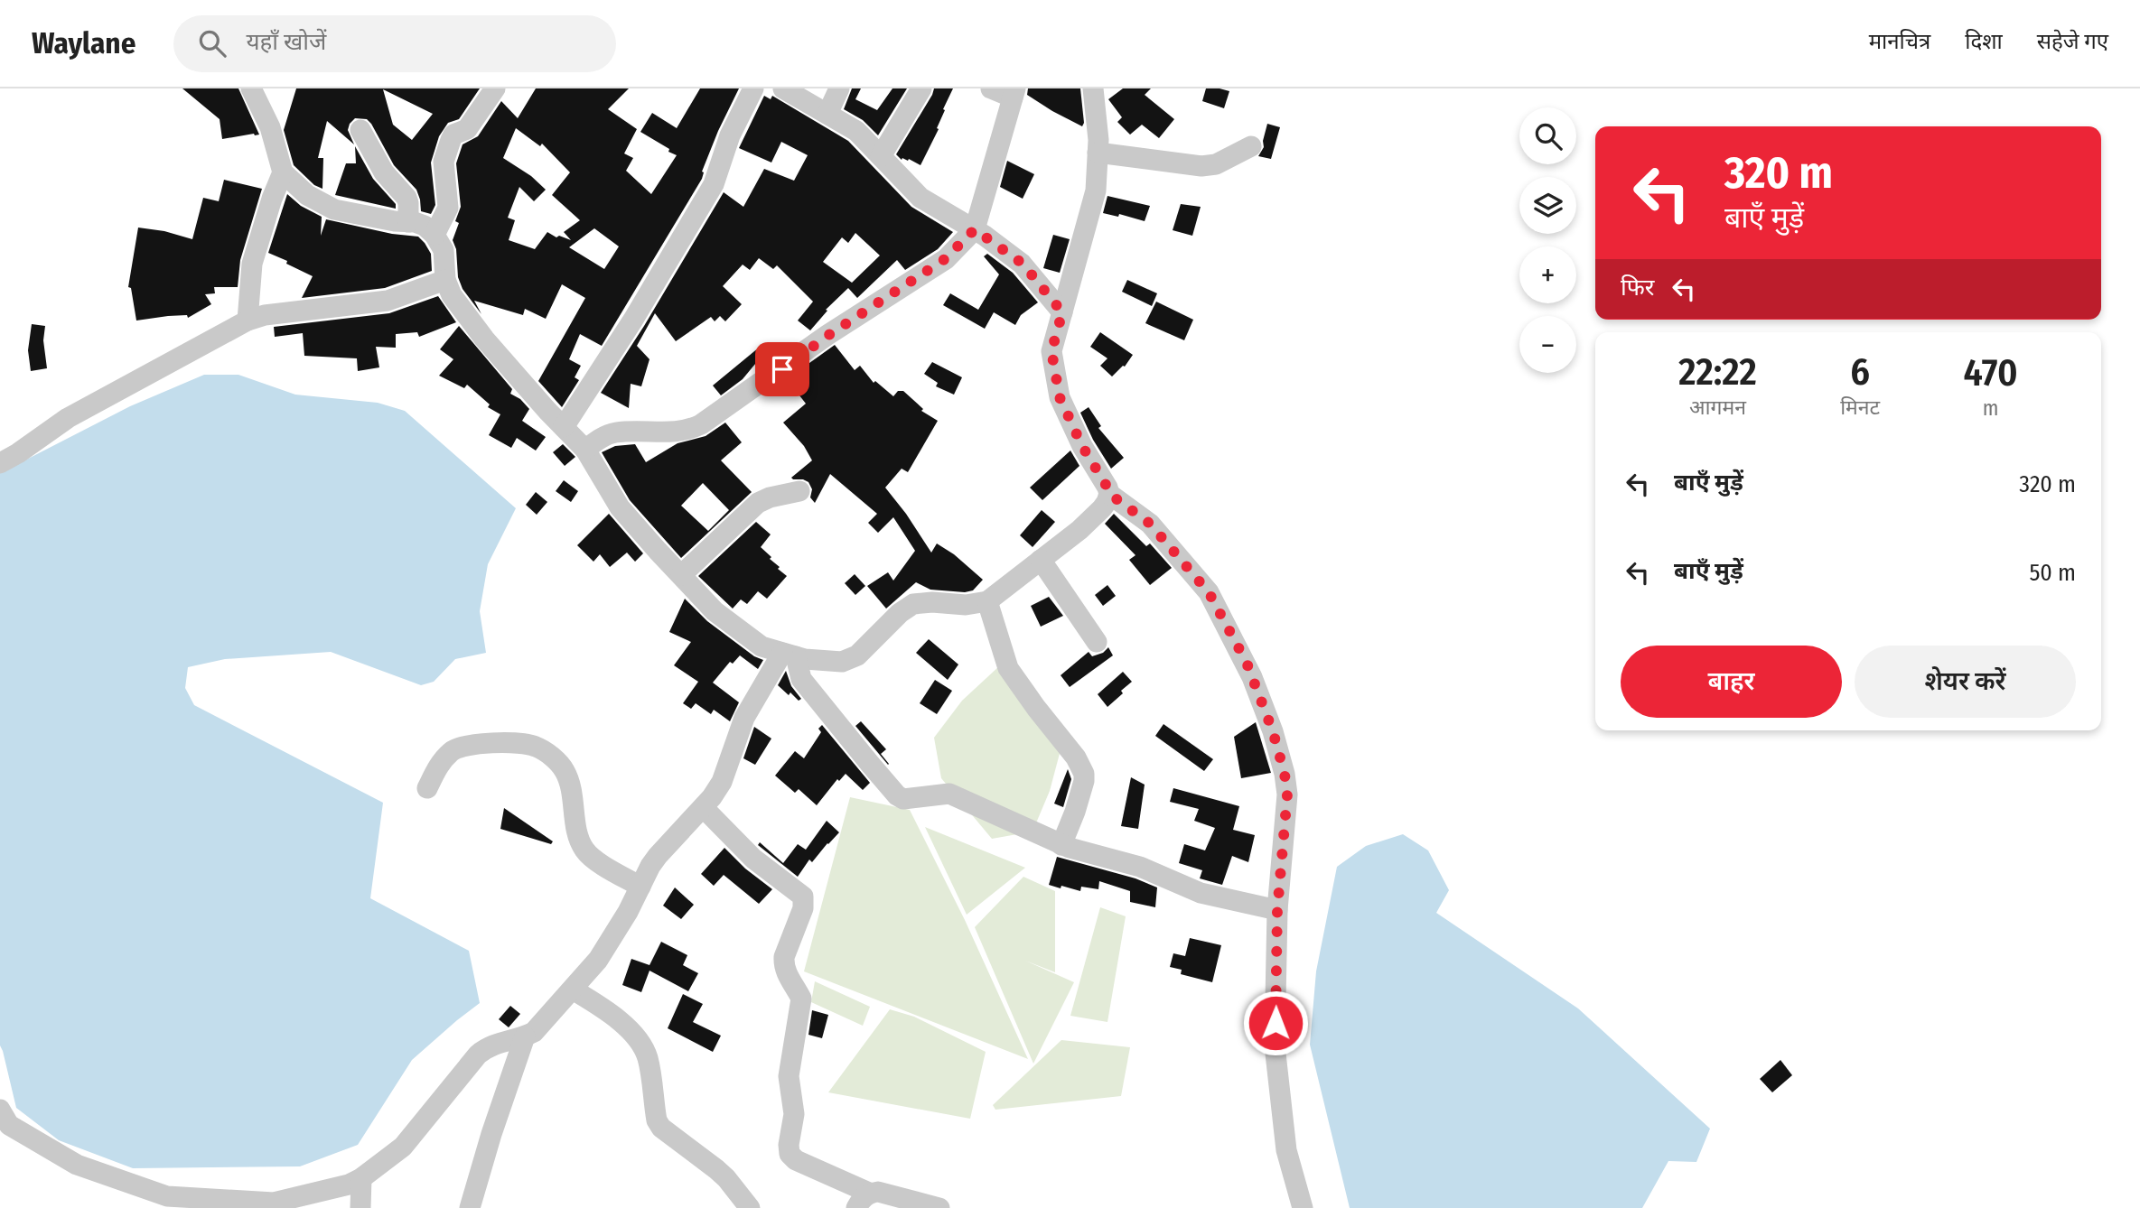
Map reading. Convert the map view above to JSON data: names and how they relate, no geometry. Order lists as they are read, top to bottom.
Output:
{
  "page": {
    "header": "Waylane",
    "search": "यहाँ खोजें",
    "nav": ["मानचित्र", "दिशा", "सहेजे गए"],
    "map_buttons": ["+", "−"],
    "turn": ["320 m", "बाएँ मुड़ें"],
    "then": "फिर",
    "eta": [
      "22:22",
      "आगमन",
      "6",
      "मिनट",
      "470",
      "m"
    ],
    "list": [
      {
        "name": "बाएँ मुड़ें",
        "value": "320 m"
      },
      {
        "name": "बाएँ मुड़ें",
        "value": "50 m"
      }
    ],
    "buttons": ["बाहर", "शेयर करें"]
  }
}
